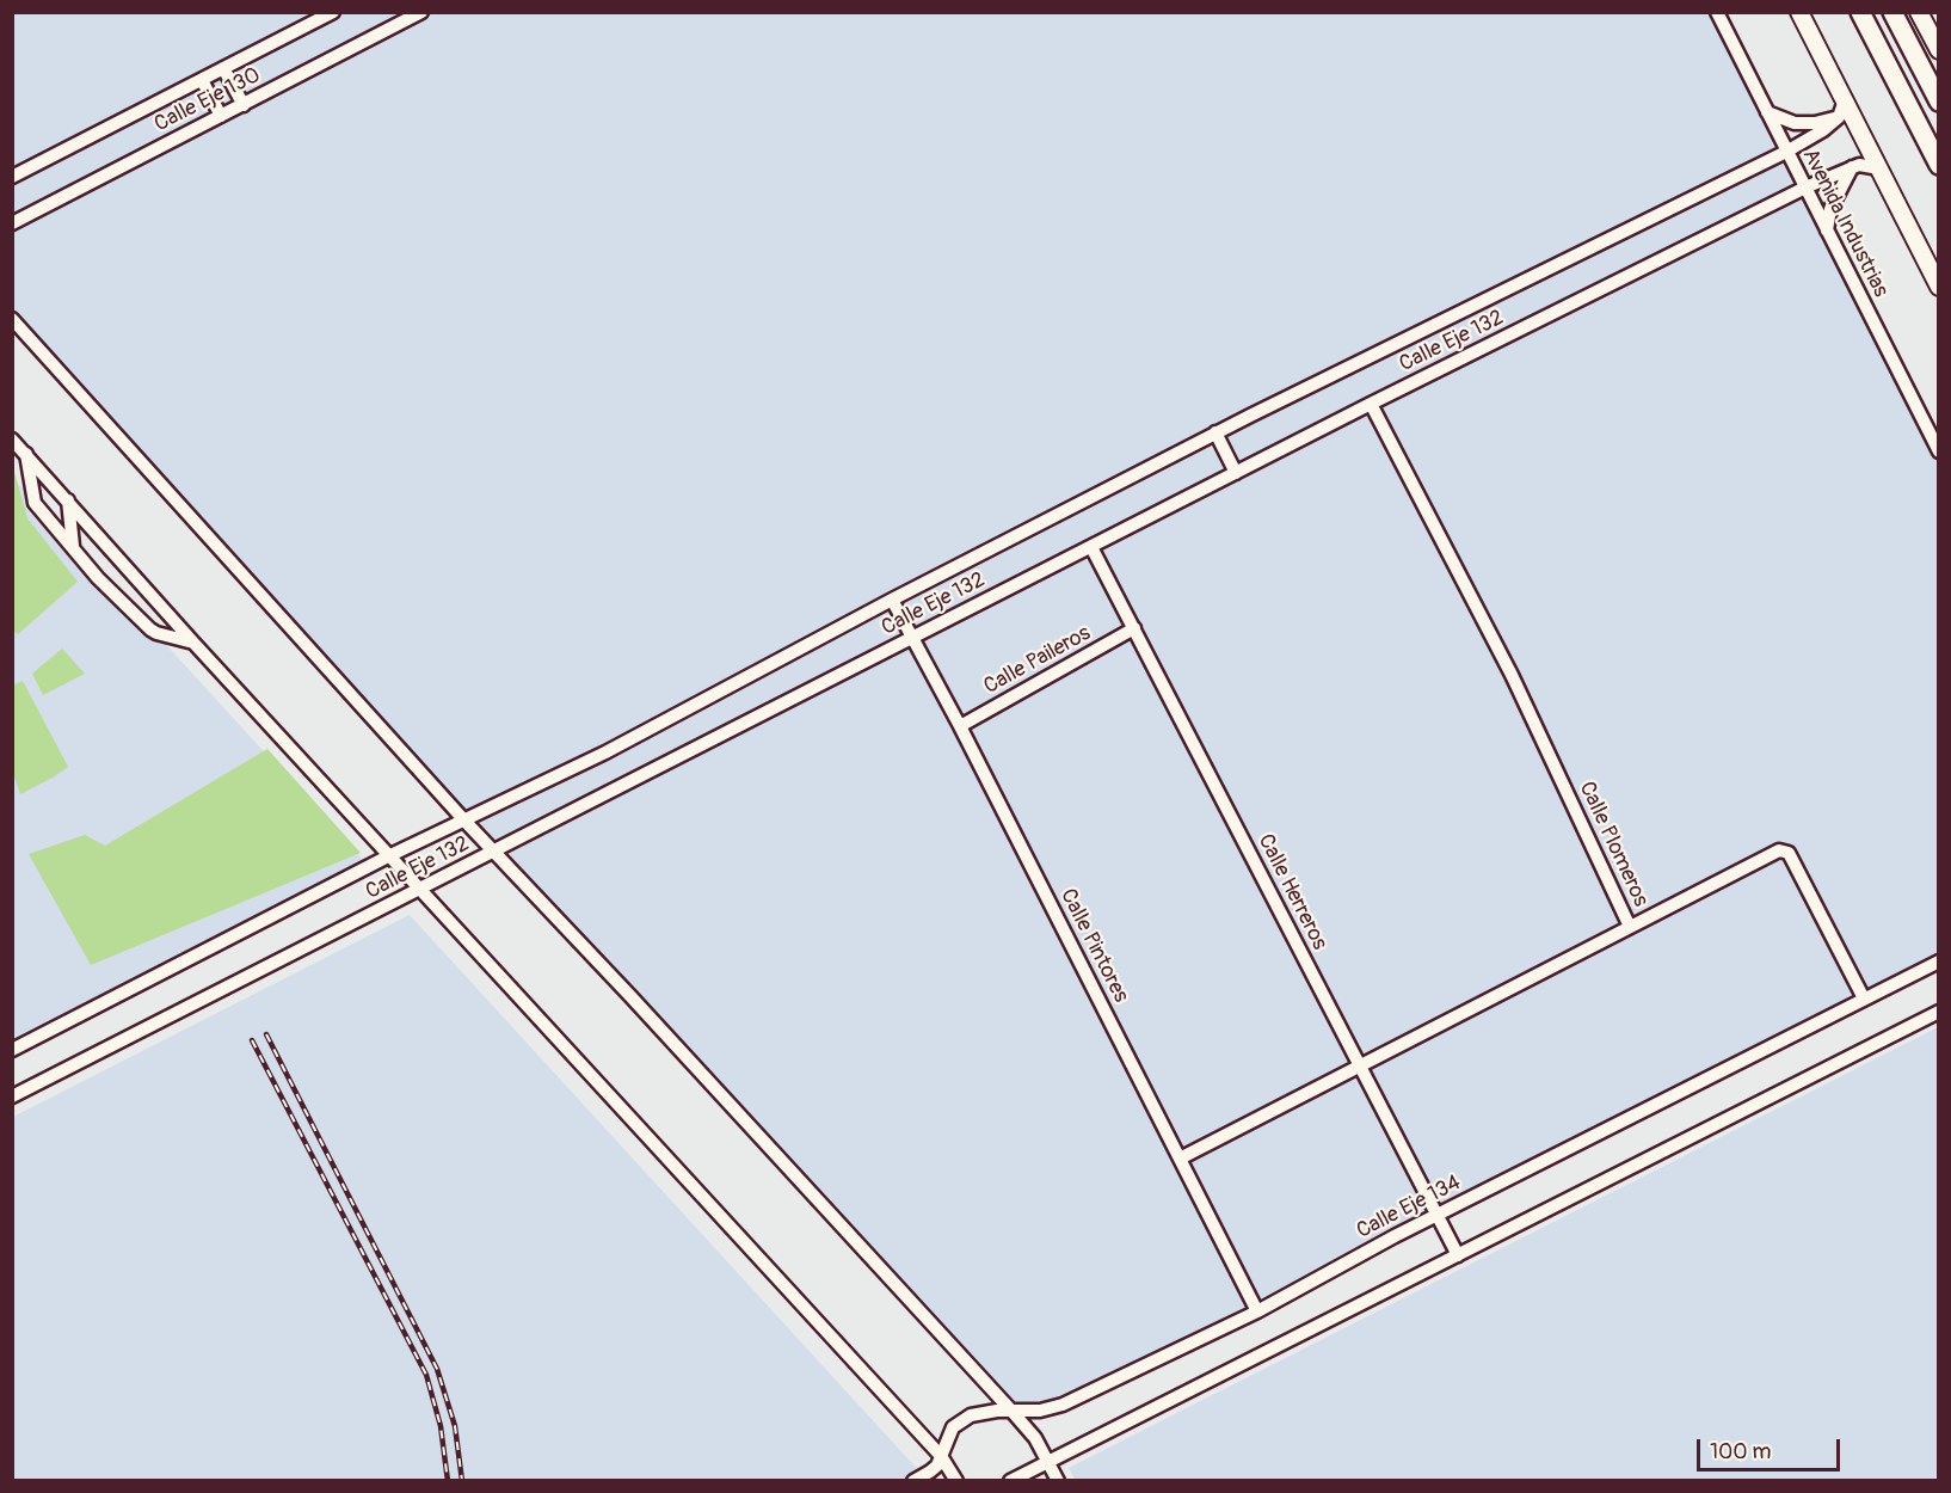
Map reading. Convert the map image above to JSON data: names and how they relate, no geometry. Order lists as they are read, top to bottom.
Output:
{
  "streets": {
    "street": [
      "Calle Eje 130",
      "Avenida Industrias",
      "Calle Eje 132",
      "Calle Paileros",
      "Calle Plomeros",
      "Calle Herreros",
      "Calle Pintores",
      "Calle Eje 134"
    ]
  },
  "crossings": [
    ["Avenida Industrias", "Calle Eje 132"],
    ["Calle Eje 132", "Calle Plomeros"],
    ["Calle Eje 132", "Calle Herreros"],
    ["Calle Eje 132", "Calle Pintores"],
    ["Calle Paileros", "Calle Herreros"],
    ["Calle Paileros", "Calle Pintores"],
    ["Calle Plomeros", "Calle Herreros"],
    ["Calle Plomeros", "Calle Pintores"],
    ["Calle Herreros", "Calle Eje 134"],
    ["Calle Pintores", "Calle Eje 134"]
  ],
  "scale_bar": "100 m"
}
